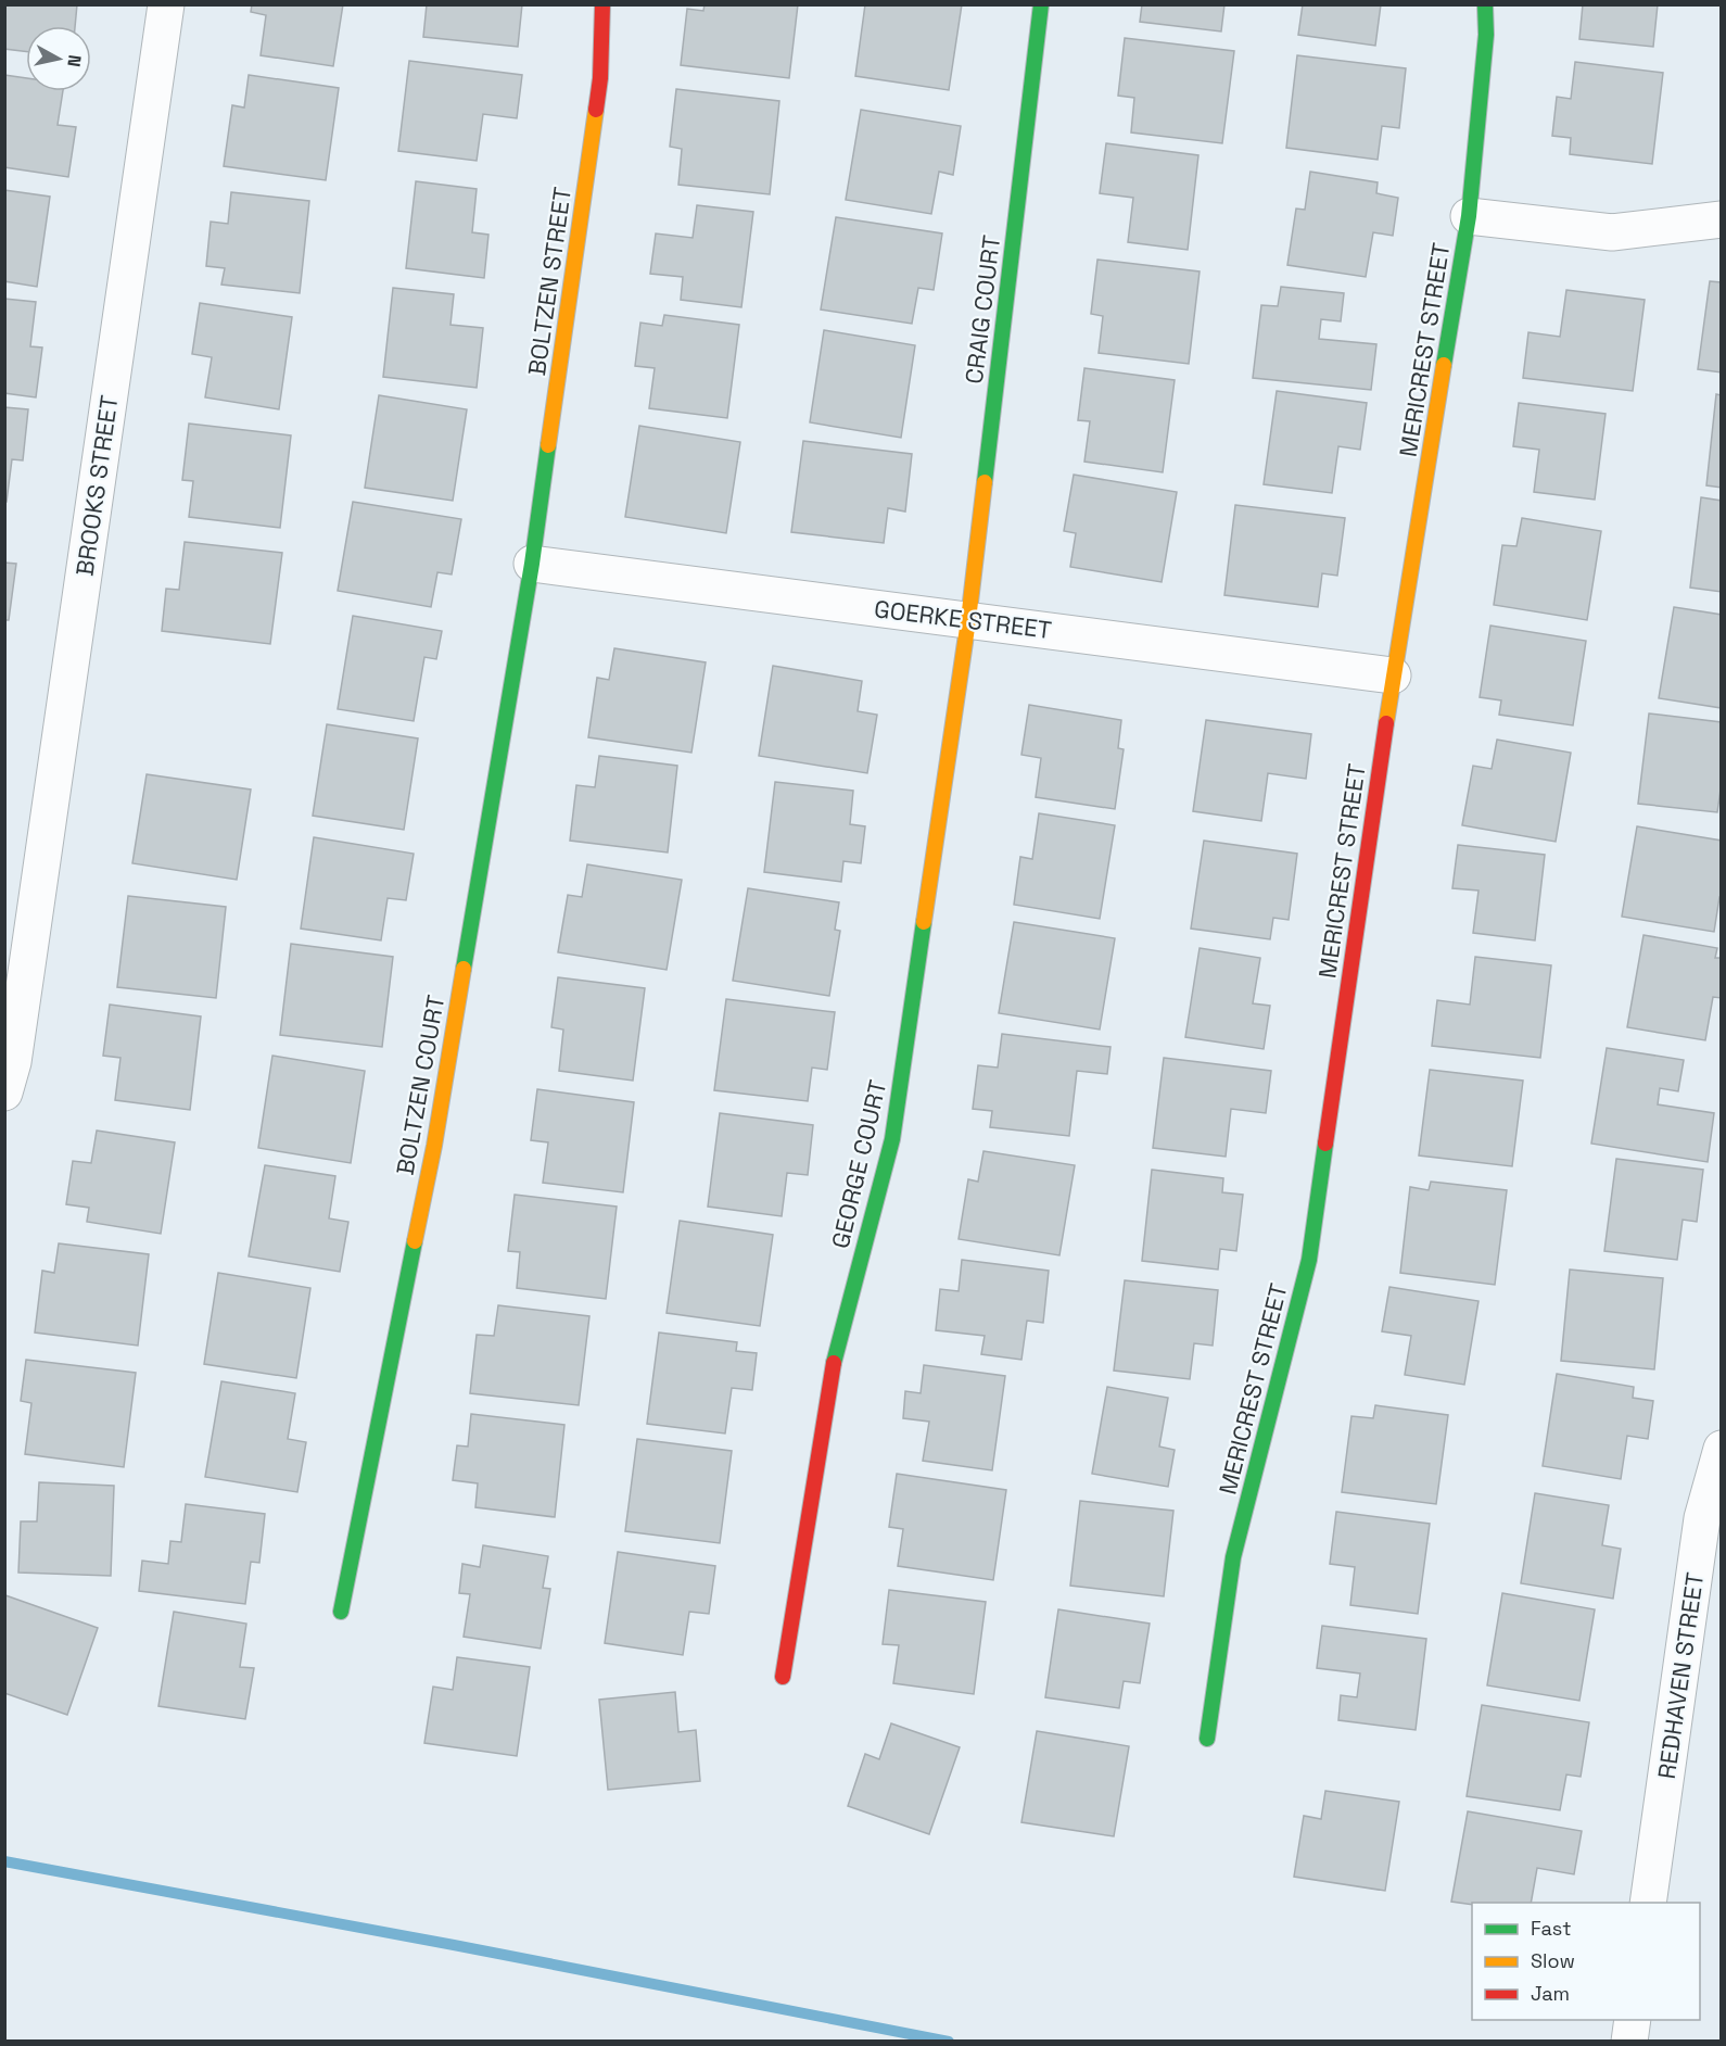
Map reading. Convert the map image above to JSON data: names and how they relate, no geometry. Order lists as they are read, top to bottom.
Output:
{
  "streets": {
    "street": [
      "BOLTZEN STREET",
      "CRAIG COURT",
      "MERICREST STREET",
      "BROOKS STREET",
      "GOERKE STREET",
      "BOLTZEN COURT",
      "GEORGE COURT",
      "REDHAVEN STREET"
    ]
  },
  "crossings": [
    ["BOLTZEN STREET", "GOERKE STREET"],
    ["BOLTZEN STREET", "BOLTZEN COURT"],
    ["CRAIG COURT", "GOERKE STREET"],
    ["CRAIG COURT", "GEORGE COURT"],
    ["MERICREST STREET", "GOERKE STREET"],
    ["GOERKE STREET", "BOLTZEN COURT"],
    ["GOERKE STREET", "GEORGE COURT"]
  ],
  "legend": ["Fast", "Slow", "Jam"],
  "north": "right"
}
